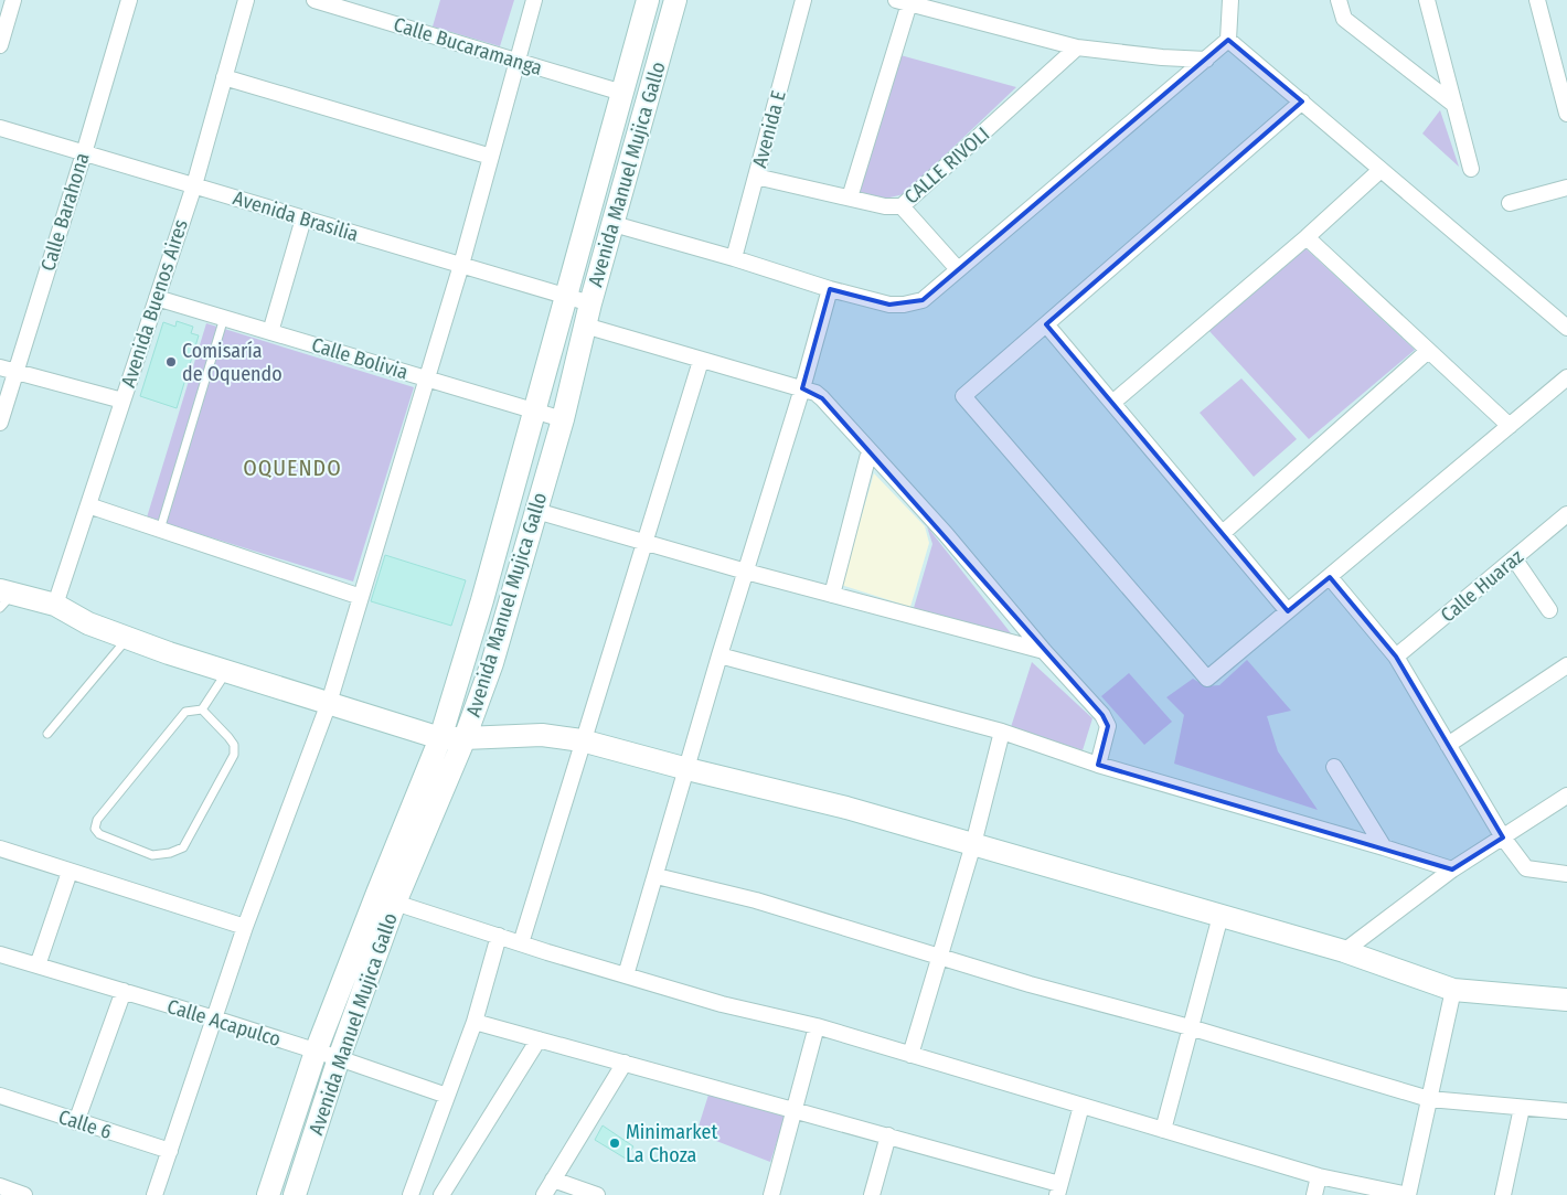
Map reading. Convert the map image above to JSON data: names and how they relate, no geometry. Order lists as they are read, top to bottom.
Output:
{
  "streets": {
    "street": [
      "Calle Bucaramanga",
      "Avenida E",
      "CALLE RIVOLI",
      "Avenida Manuel Mujica Gallo",
      "Calle Barahona",
      "Avenida Brasilia",
      "Avenida Buenos Aires",
      "Calle Bolivia",
      "Calle Huaraz",
      "Calle Acapulco",
      "Calle 6"
    ]
  },
  "crossings": [
    ["Calle Bucaramanga", "Avenida Manuel Mujica Gallo"],
    ["Avenida E", "CALLE RIVOLI"],
    ["Avenida Manuel Mujica Gallo", "Avenida Brasilia"],
    ["Avenida Manuel Mujica Gallo", "Calle Bolivia"],
    ["Avenida Manuel Mujica Gallo", "Calle Acapulco"],
    ["Calle Barahona", "Avenida Brasilia"],
    ["Avenida Brasilia", "Avenida Buenos Aires"],
    ["Avenida Buenos Aires", "Calle Bolivia"]
  ],
  "districts": ["OQUENDO"],
  "places": ["Comisaría de Oquendo", "Minimarket La Choza"]
}
